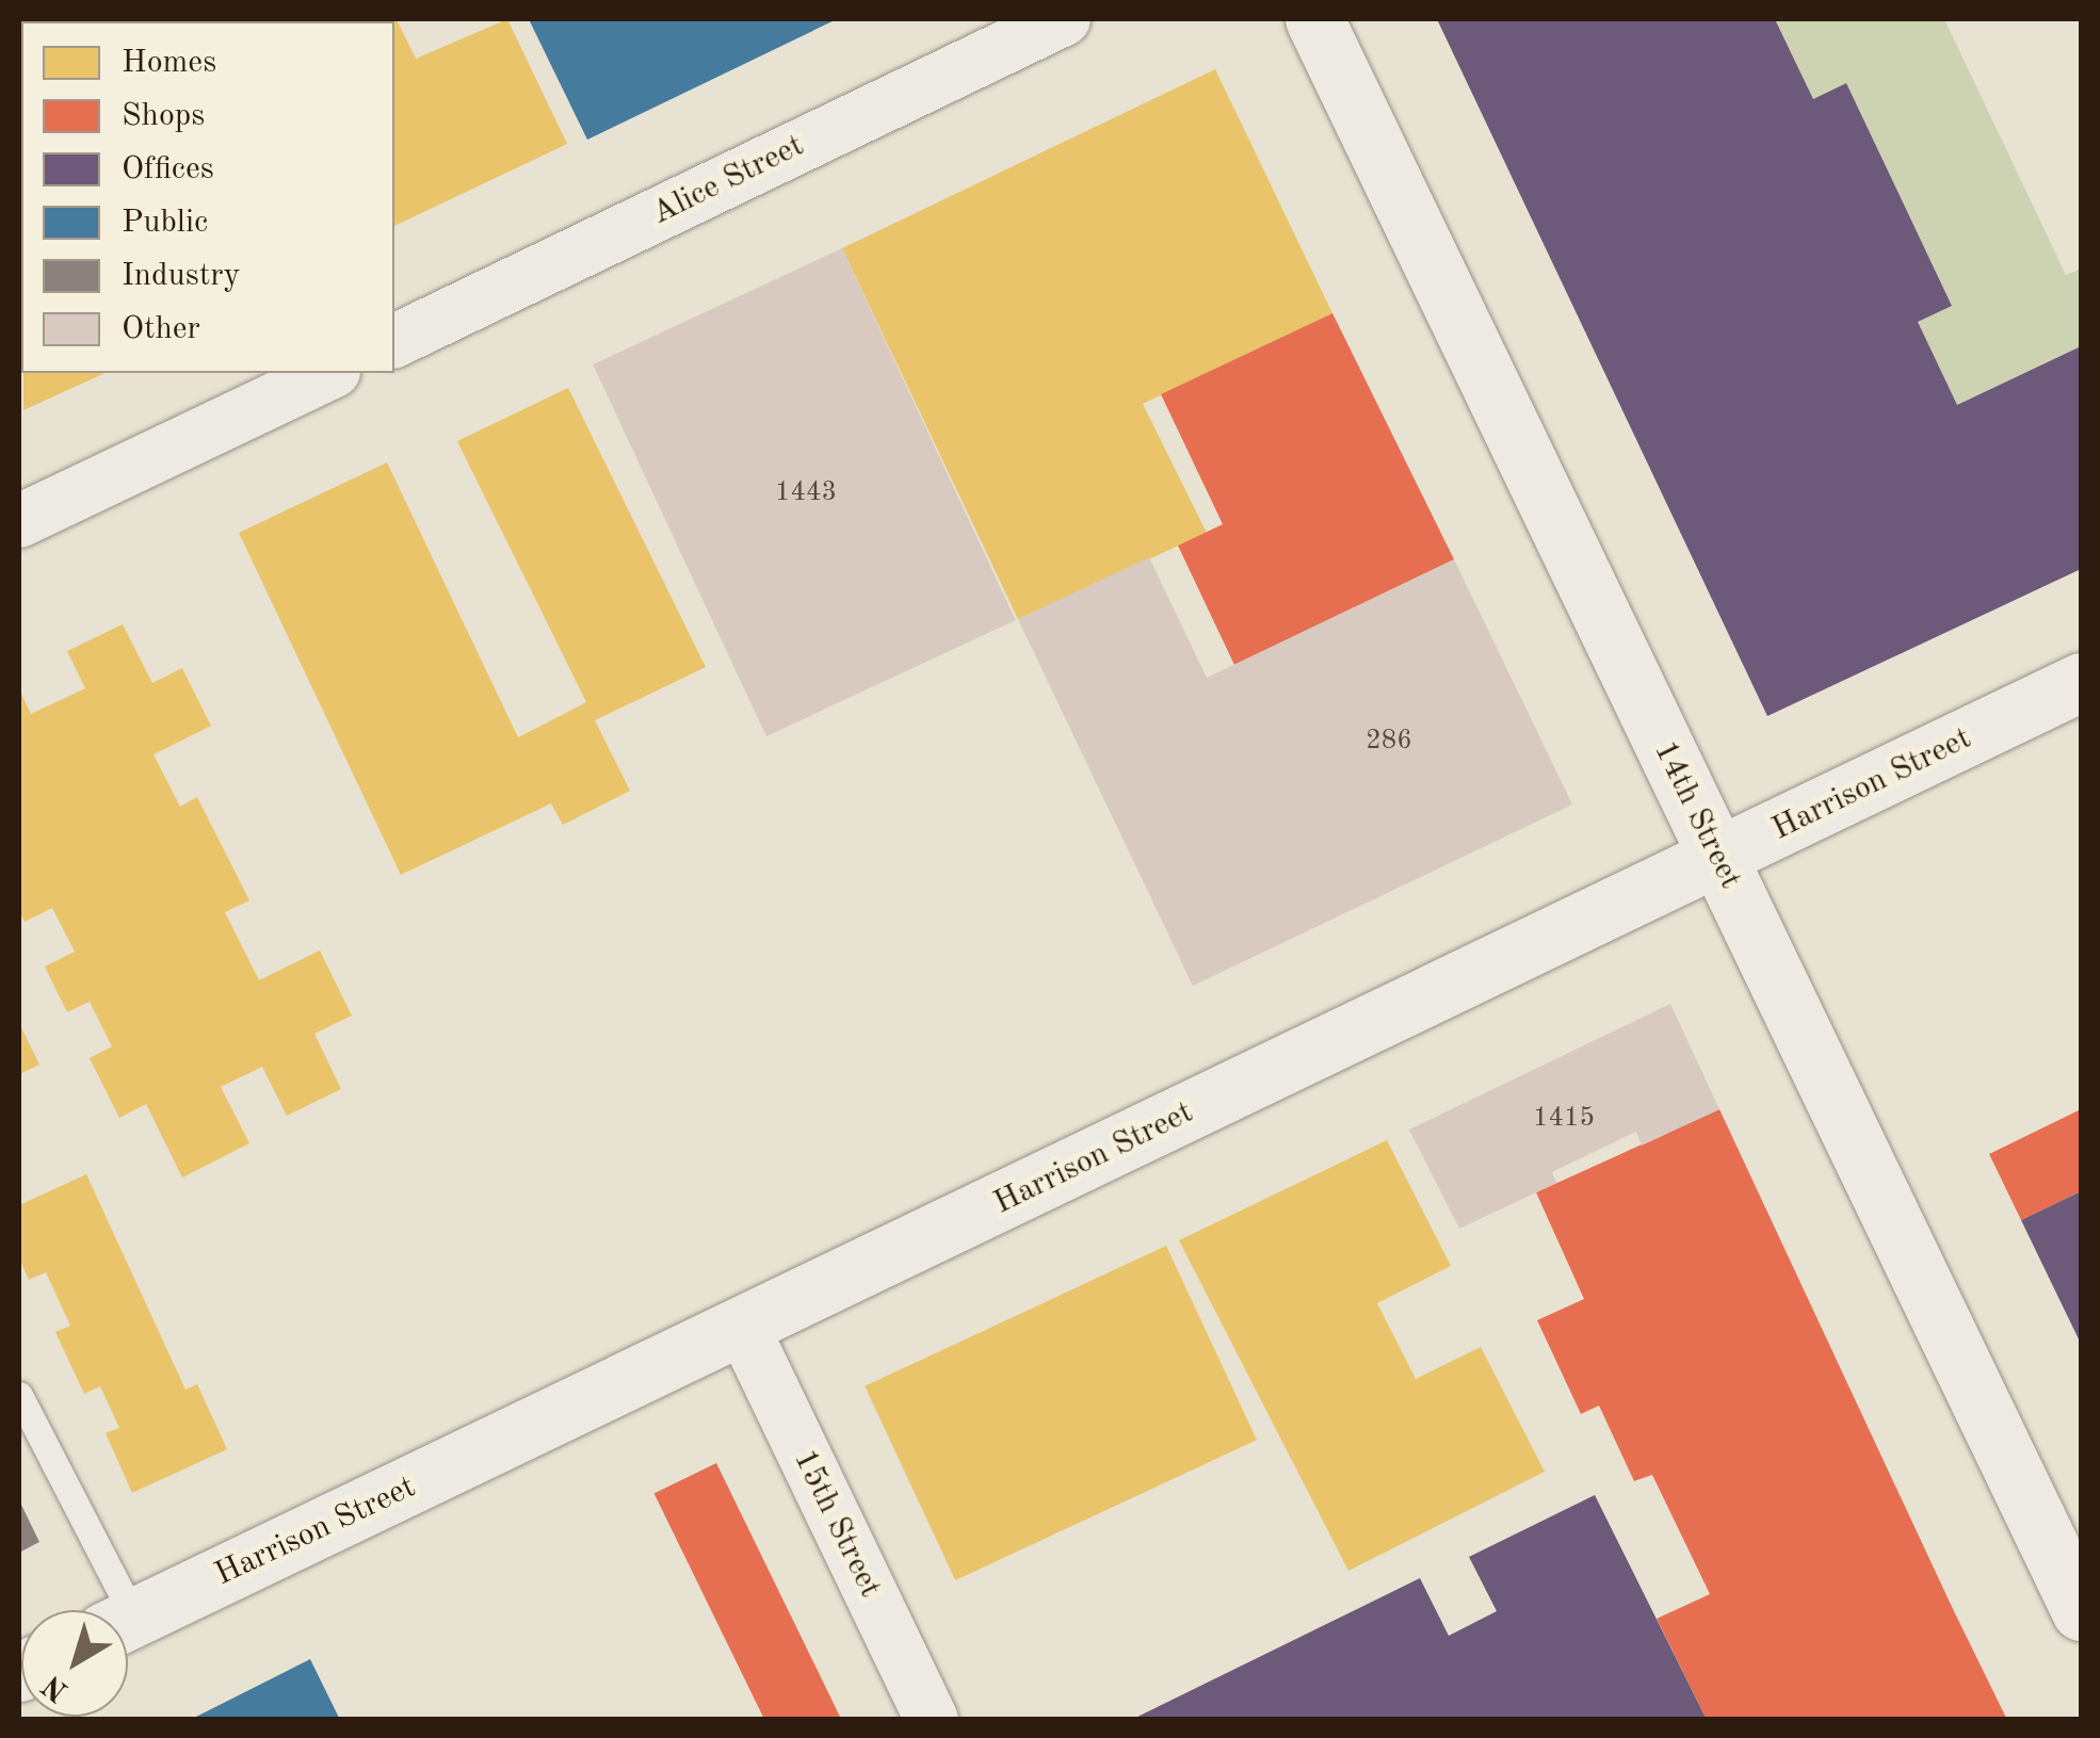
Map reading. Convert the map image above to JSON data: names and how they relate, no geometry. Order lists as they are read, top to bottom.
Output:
{
  "streets": {
    "street": [
      "Alice Street",
      "Harrison Street",
      "14th Street",
      "15th Street"
    ]
  },
  "crossings": [
    ["Harrison Street", "14th Street"],
    ["Harrison Street", "15th Street"]
  ],
  "house_numbers": ["1443", "286", "1415"],
  "legend": [
    "Homes",
    "Shops",
    "Offices",
    "Public",
    "Industry",
    "Other"
  ],
  "north": "bottom left"
}
